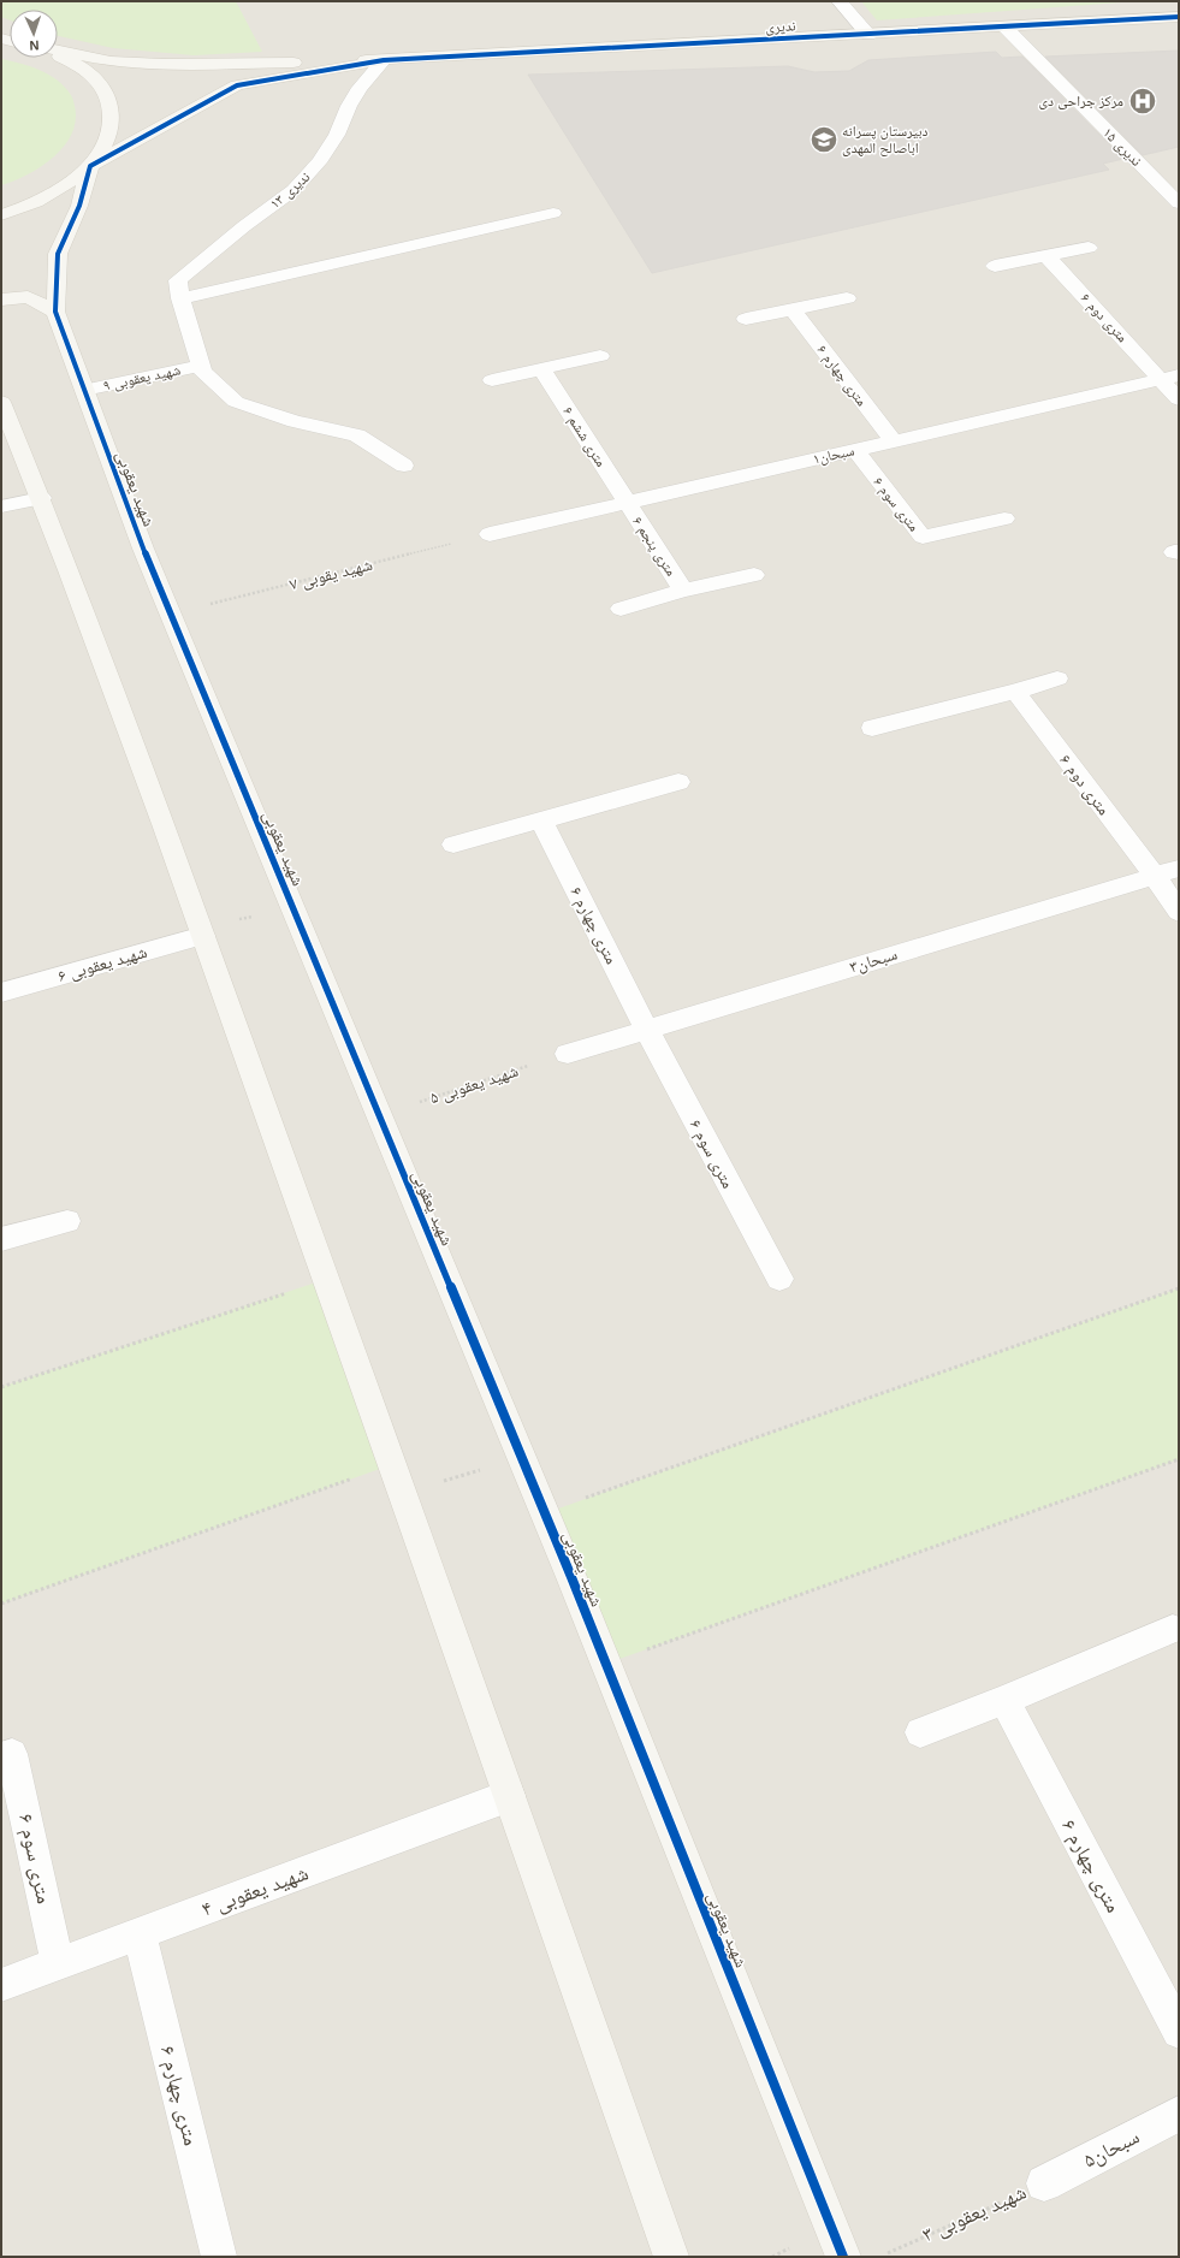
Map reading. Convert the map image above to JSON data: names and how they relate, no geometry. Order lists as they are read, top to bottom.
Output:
{
  "streets": {
    "street": [
      "ندیری",
      "ندیری ۱۵",
      "ندیری ۱۳",
      "۶ متری دوم",
      "۶ متری چهارم",
      "شهید یعقوبی ۹",
      "۶ متری ششم",
      "سبحان۱",
      "شهید یعقوبی",
      "۶ متری سوم",
      "۶ متری پنجم",
      "سبحان۳",
      "شهید یعقوبی ۶",
      "شهید یعقوبی ۴",
      "سبحان۵"
    ],
    "path": ["شهید یقوبی ۷", "شهید یعقوبی ۵", "شهید یعقوبی ۳"]
  },
  "crossings": [
    ["ندیری", "ندیری ۱۵"],
    ["ندیری", "ندیری ۱۳"],
    ["۶ متری دوم", "سبحان۱"],
    ["۶ متری دوم", "سبحان۳"],
    ["۶ متری چهارم", "سبحان۱"],
    ["۶ متری چهارم", "۶ متری سوم"],
    ["۶ متری چهارم", "سبحان۳"],
    ["۶ متری چهارم", "شهید یعقوبی ۴"],
    ["شهید یعقوبی ۹", "شهید یعقوبی"],
    ["۶ متری ششم", "سبحان۱"],
    ["۶ متری ششم", "۶ متری پنجم"],
    ["سبحان۱", "۶ متری سوم"],
    ["سبحان۱", "۶ متری پنجم"],
    ["سبحان۱", "شهید یقوبی ۷"],
    ["شهید یعقوبی", "شهید یقوبی ۷"],
    ["شهید یعقوبی", "شهید یعقوبی ۵"],
    ["۶ متری سوم", "سبحان۳"],
    ["۶ متری سوم", "شهید یعقوبی ۴"],
    ["سبحان۳", "شهید یعقوبی ۵"],
    ["سبحان۵", "شهید یعقوبی ۳"]
  ],
  "places": {
    "hospital": ["مرکز جراحی دی"],
    "school or university": ["دبیرستان پسرانه اباصالح المهدی"]
  },
  "north": "bottom"
}
